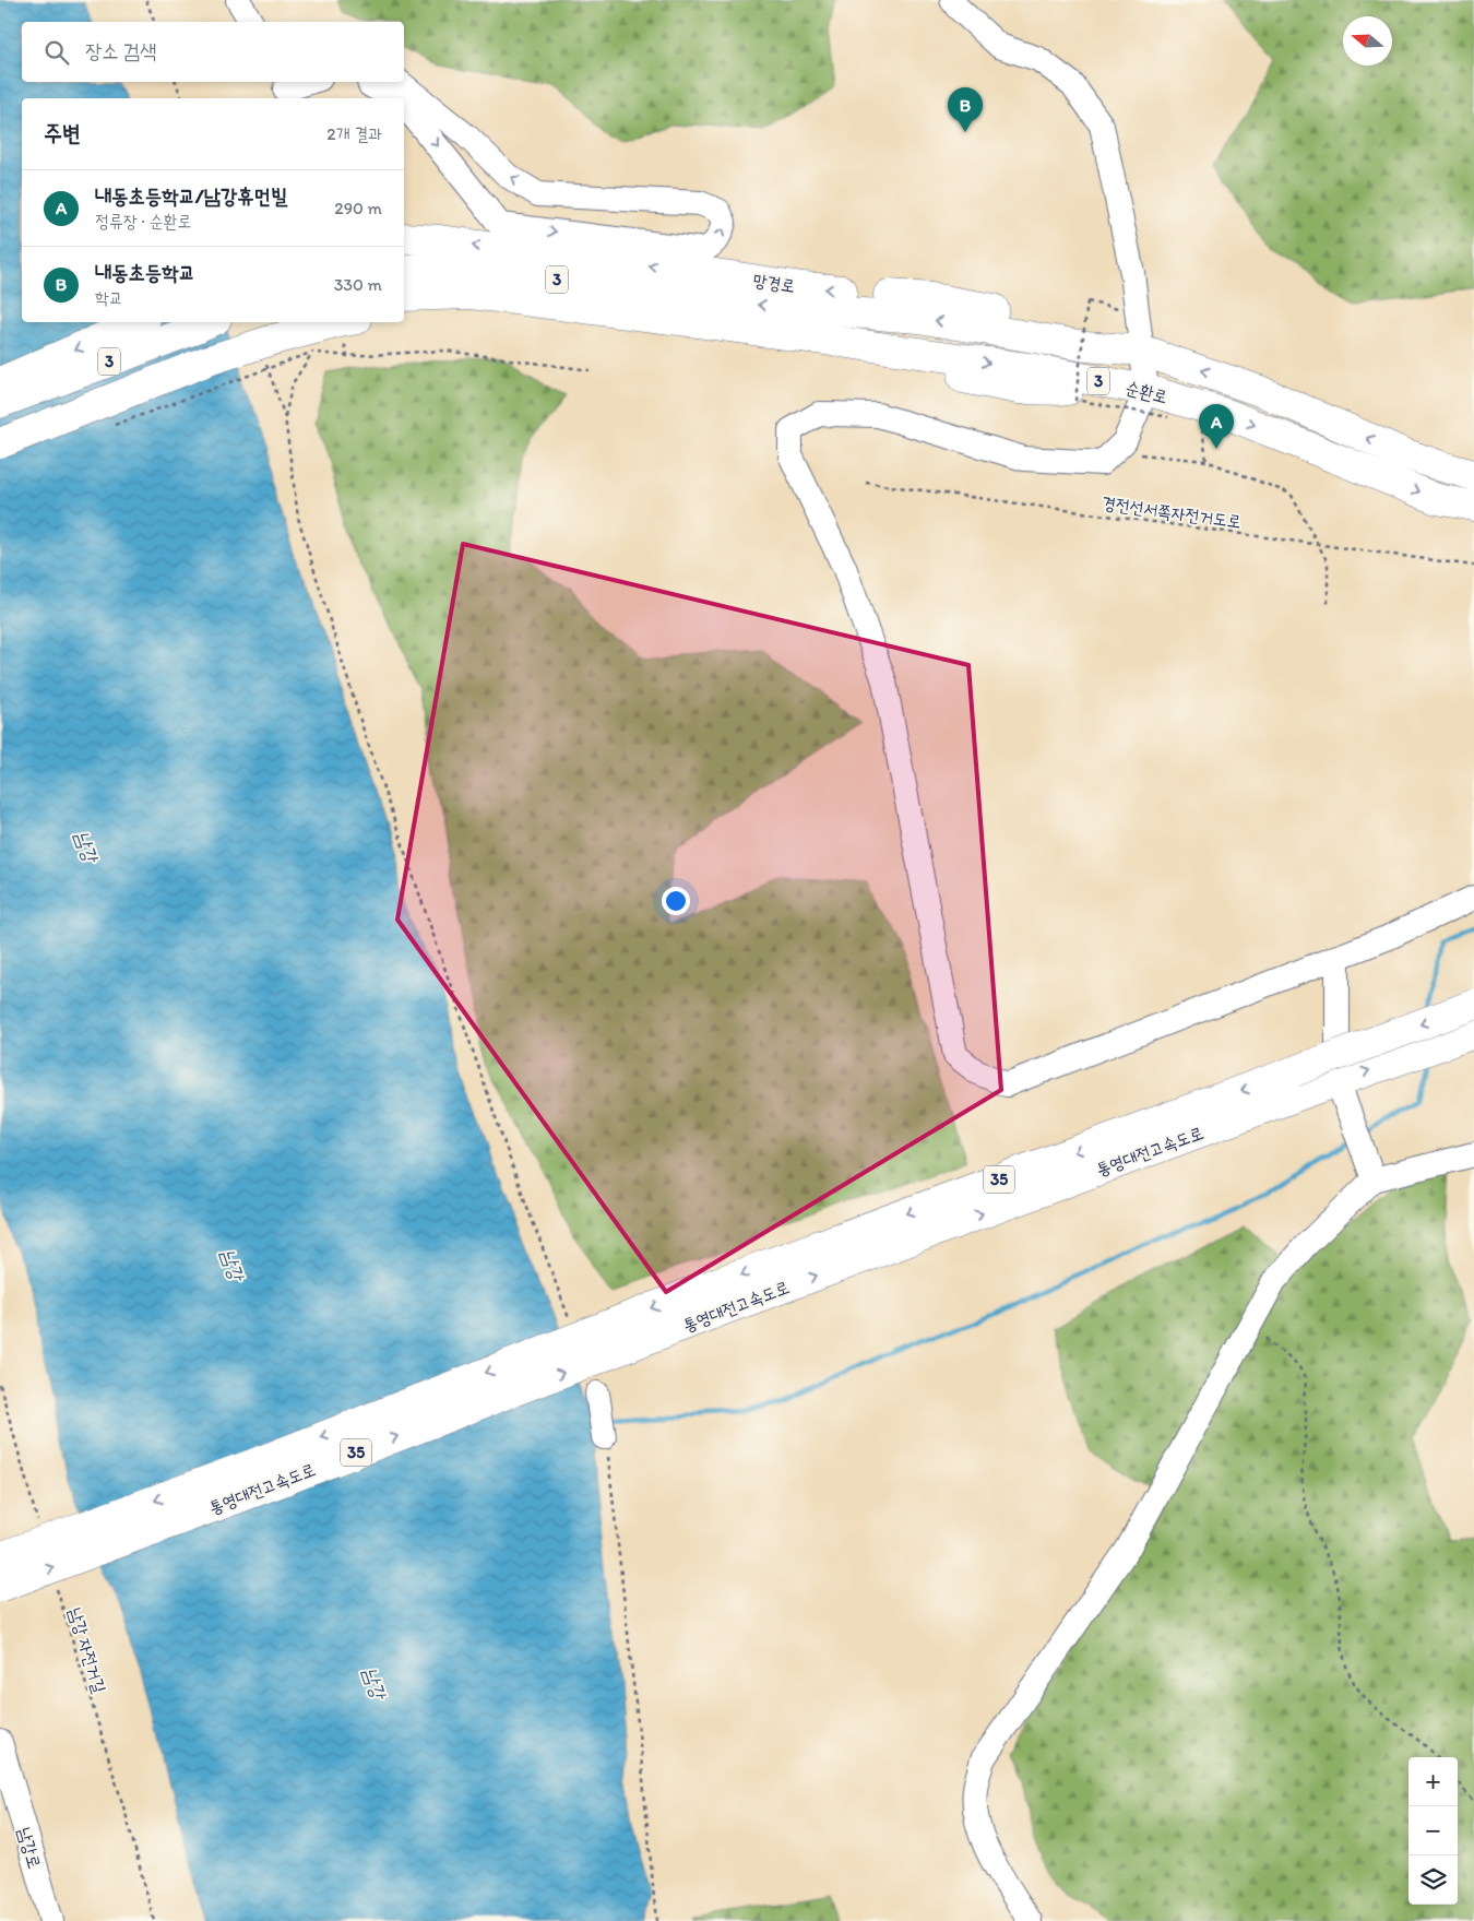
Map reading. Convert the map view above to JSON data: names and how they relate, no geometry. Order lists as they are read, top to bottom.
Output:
{
  "streets": {
    "main road": [
      "3",
      "망경로",
      "순환로",
      "통영대전고속도로",
      "35"
    ],
    "street": ["남강로"],
    "path": ["경전선서쪽자전거도로", "남강 자전거길"]
  },
  "crossings": [
    ["3", "순환로"],
    ["망경로", "순환로"]
  ],
  "water": ["남강"],
  "north": "left",
  "page": {
    "search": "장소 검색",
    "pins": ["B", "A"],
    "heading": ["주변", "2개 결과"],
    "list": [
      {
        "mark": "A",
        "name": "내동초등학교/남강휴먼빌",
        "note": "정류장 · 순환로",
        "value": "290 m"
      },
      {
        "mark": "B",
        "name": "내동초등학교",
        "note": "학교",
        "value": "330 m"
      }
    ],
    "map_buttons": ["+", "−"]
  }
}
